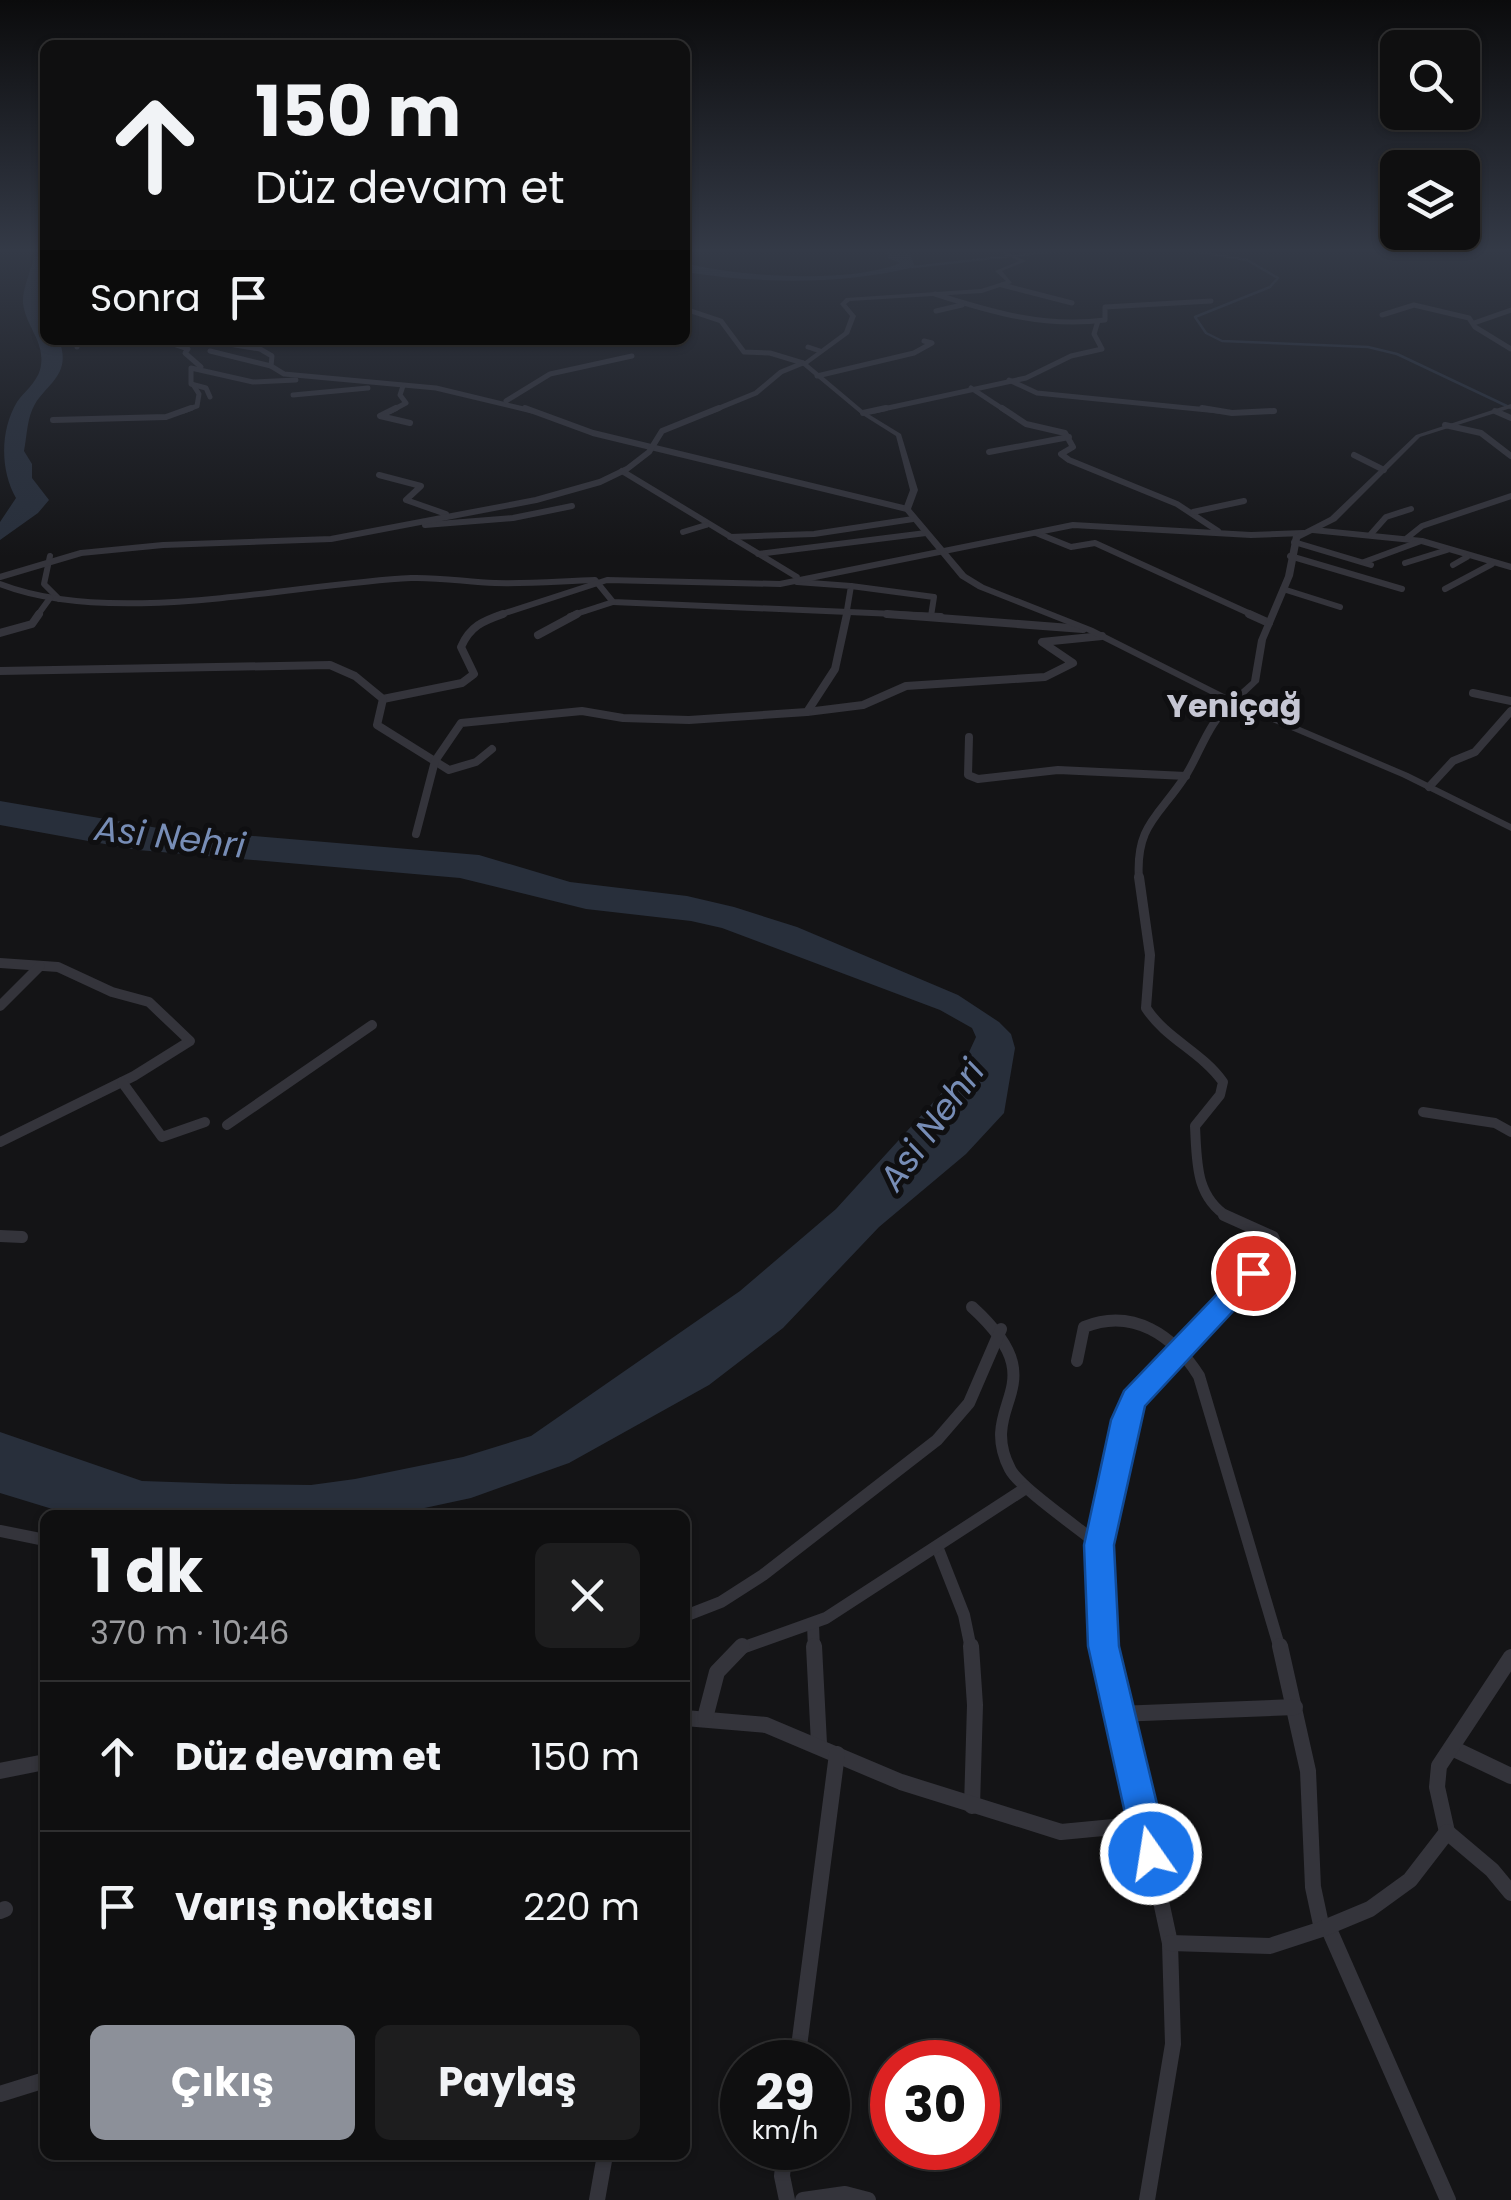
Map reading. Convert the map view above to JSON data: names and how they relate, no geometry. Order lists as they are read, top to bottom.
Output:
{
  "districts": ["Yeniçağ"],
  "water": ["Asi Nehri"],
  "page": {
    "turn": ["150 m", "Düz devam et"],
    "then": "Sonra",
    "heading": ["1 dk", "370 m · 10:46"],
    "list": [
      {
        "name": "Düz devam et",
        "value": "150 m"
      },
      {
        "name": "Varış noktası",
        "value": "220 m"
      }
    ],
    "buttons": ["Çıkış", "Paylaş"],
    "speed": "29 km/h",
    "limit": "30"
  }
}
